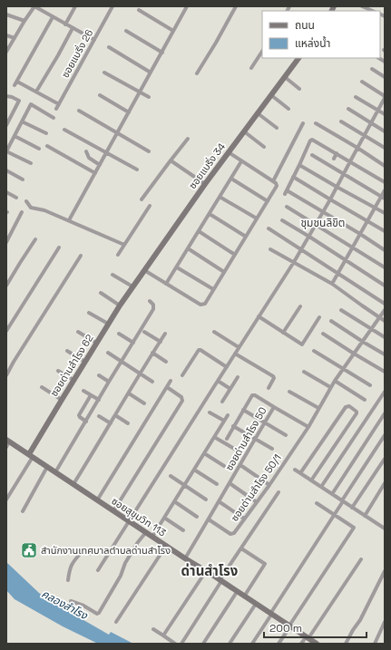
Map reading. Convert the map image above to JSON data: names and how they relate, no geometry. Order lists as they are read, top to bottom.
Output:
{
  "streets": {
    "street": [
      "ซอยแบริ่ง 26",
      "ซอยแบริ่ง 34",
      "ซอยด่านสำโรง 62",
      "ซอยด่านสำโรง 50",
      "ซอยด่านสำโรง 50/1",
      "ซอยสุขุมวิท 113"
    ]
  },
  "crossings": [
    ["ซอยแบริ่ง 34", "ซอยด่านสำโรง 62"],
    ["ซอยด่านสำโรง 62", "ซอยสุขุมวิท 113"],
    ["ซอยด่านสำโรง 50", "ซอยด่านสำโรง 50/1"],
    ["ซอยด่านสำโรง 50", "ซอยสุขุมวิท 113"]
  ],
  "districts": ["ชุมชนลิขิต", "ด่านสำโรง"],
  "water": ["คลองสำโรง"],
  "places": {
    "public building": ["สำนักงานเทศบาลตำบลด่านสำโรง"]
  },
  "legend": ["ถนน", "แหล่งน้ำ"],
  "scale_bar": "200 m"
}
